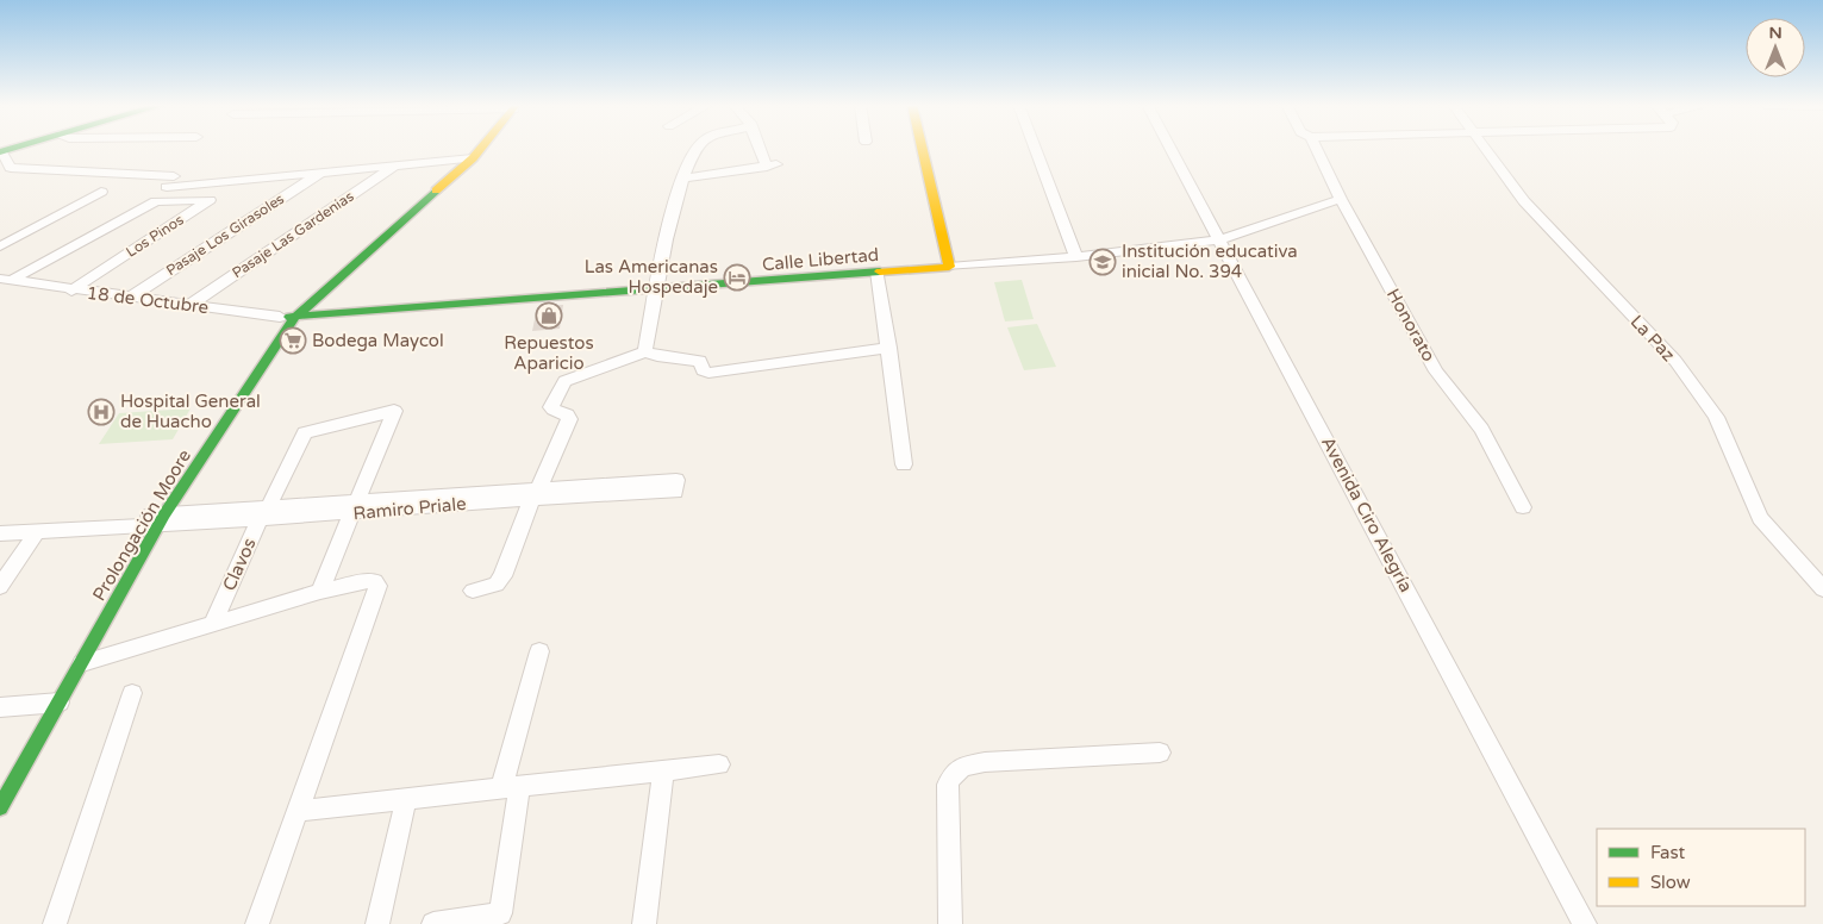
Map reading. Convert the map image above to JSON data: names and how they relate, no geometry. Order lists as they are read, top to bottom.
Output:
{
  "streets": {
    "street": [
      "Pasaje Los Girasoles",
      "Pasaje Las Gardenias",
      "Los Pinos",
      "Calle Libertad",
      "18 de Octubre",
      "Honorato",
      "La Paz",
      "Ramiro Priale",
      "Avenida Ciro Alegría",
      "Prolongación Moore",
      "Clavos"
    ]
  },
  "crossings": [
    ["Pasaje Los Girasoles", "18 de Octubre"],
    ["Pasaje Las Gardenias", "18 de Octubre"],
    ["Los Pinos", "18 de Octubre"],
    ["Calle Libertad", "18 de Octubre"],
    ["Calle Libertad", "Honorato"],
    ["Calle Libertad", "Avenida Ciro Alegría"],
    ["Calle Libertad", "Prolongación Moore"],
    ["18 de Octubre", "Prolongación Moore"],
    ["Ramiro Priale", "Prolongación Moore"],
    ["Ramiro Priale", "Clavos"]
  ],
  "places": {
    "school or university": ["Institución educativa inicial No. 394"],
    "hotel": ["Las Americanas Hospedaje"],
    "shop": ["Repuestos Aparicio"],
    "supermarket": ["Bodega Maycol"],
    "hospital": ["Hospital General de Huacho"]
  },
  "legend": ["Fast", "Slow"],
  "north": "top"
}
